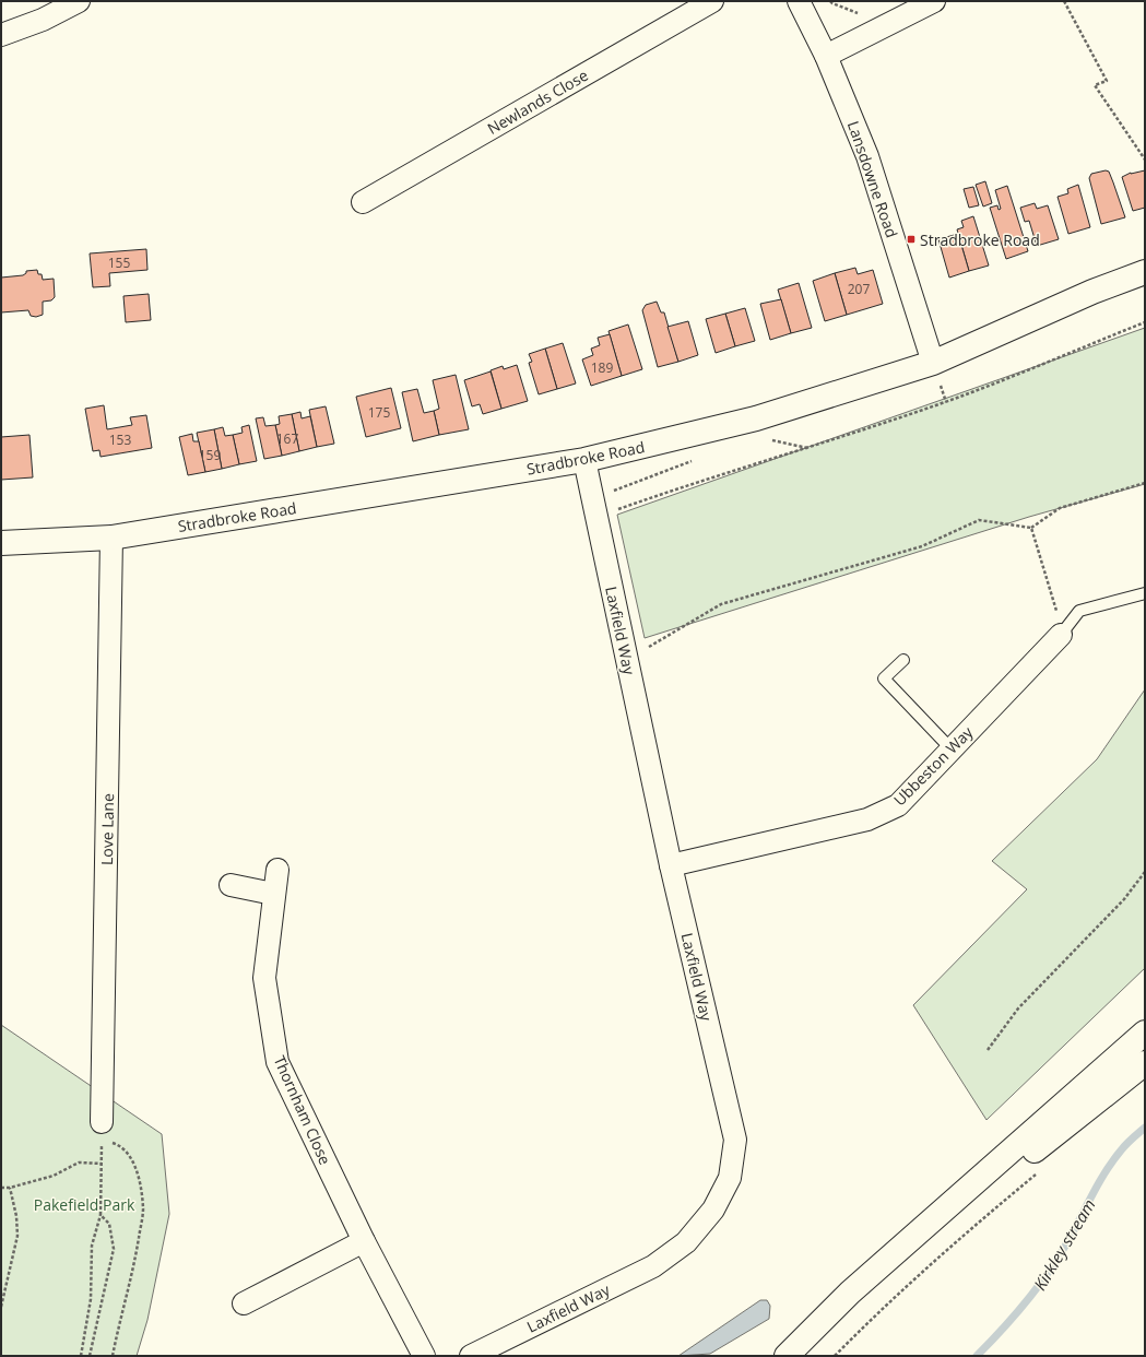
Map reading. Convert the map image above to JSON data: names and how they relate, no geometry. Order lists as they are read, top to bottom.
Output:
{
  "streets": {
    "main road": ["Stradbroke Road"],
    "street": [
      "Newlands Close",
      "Lansdowne Road",
      "Laxfield Way",
      "Ubbeston Way",
      "Love Lane",
      "Thornham Close"
    ]
  },
  "crossings": [
    ["Lansdowne Road", "Stradbroke Road"],
    ["Stradbroke Road", "Laxfield Way"],
    ["Stradbroke Road", "Love Lane"],
    ["Laxfield Way", "Ubbeston Way"]
  ],
  "water": ["Kirkley stream"],
  "parks": ["Pakefield Park"],
  "places": {
    "transit": ["Stradbroke Road"]
  },
  "house_numbers": [
    "155",
    "207",
    "189",
    "175",
    "167",
    "153",
    "159"
  ]
}
